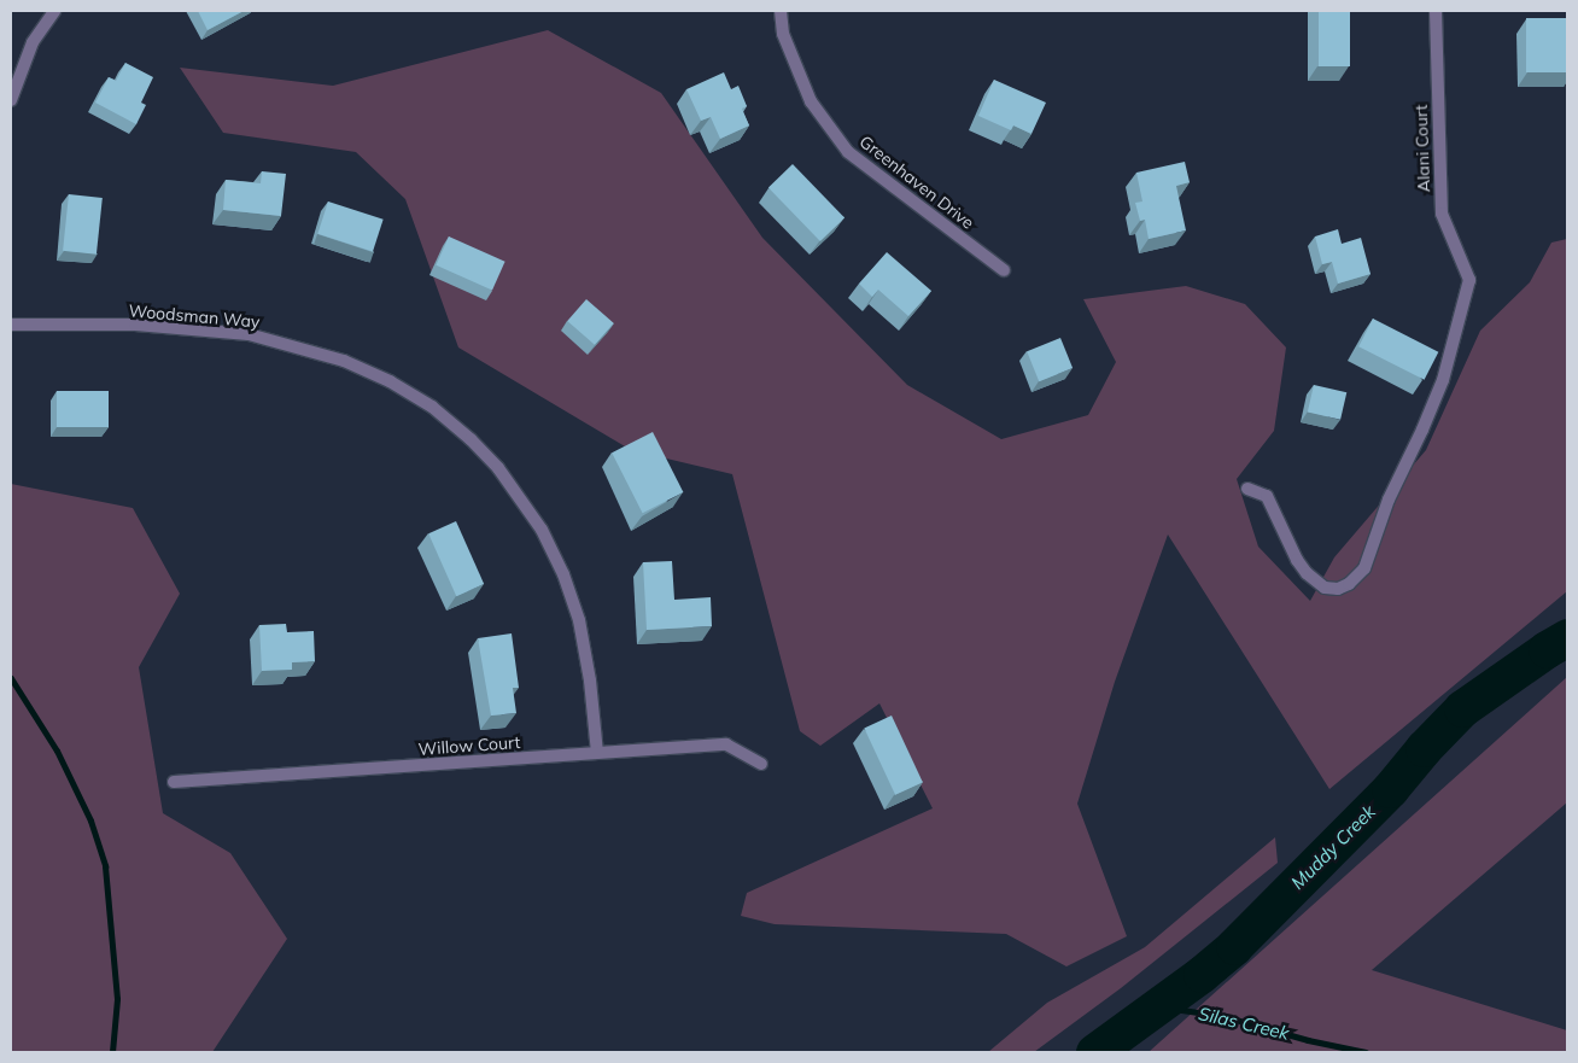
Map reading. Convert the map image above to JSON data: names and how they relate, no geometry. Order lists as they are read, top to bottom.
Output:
{
  "streets": {
    "street": [
      "Alani Court",
      "Greenhaven Drive",
      "Woodsman Way",
      "Willow Court"
    ]
  },
  "crossings": [
    ["Woodsman Way", "Willow Court"]
  ],
  "water": ["Muddy Creek", "Silas Creek"]
}
